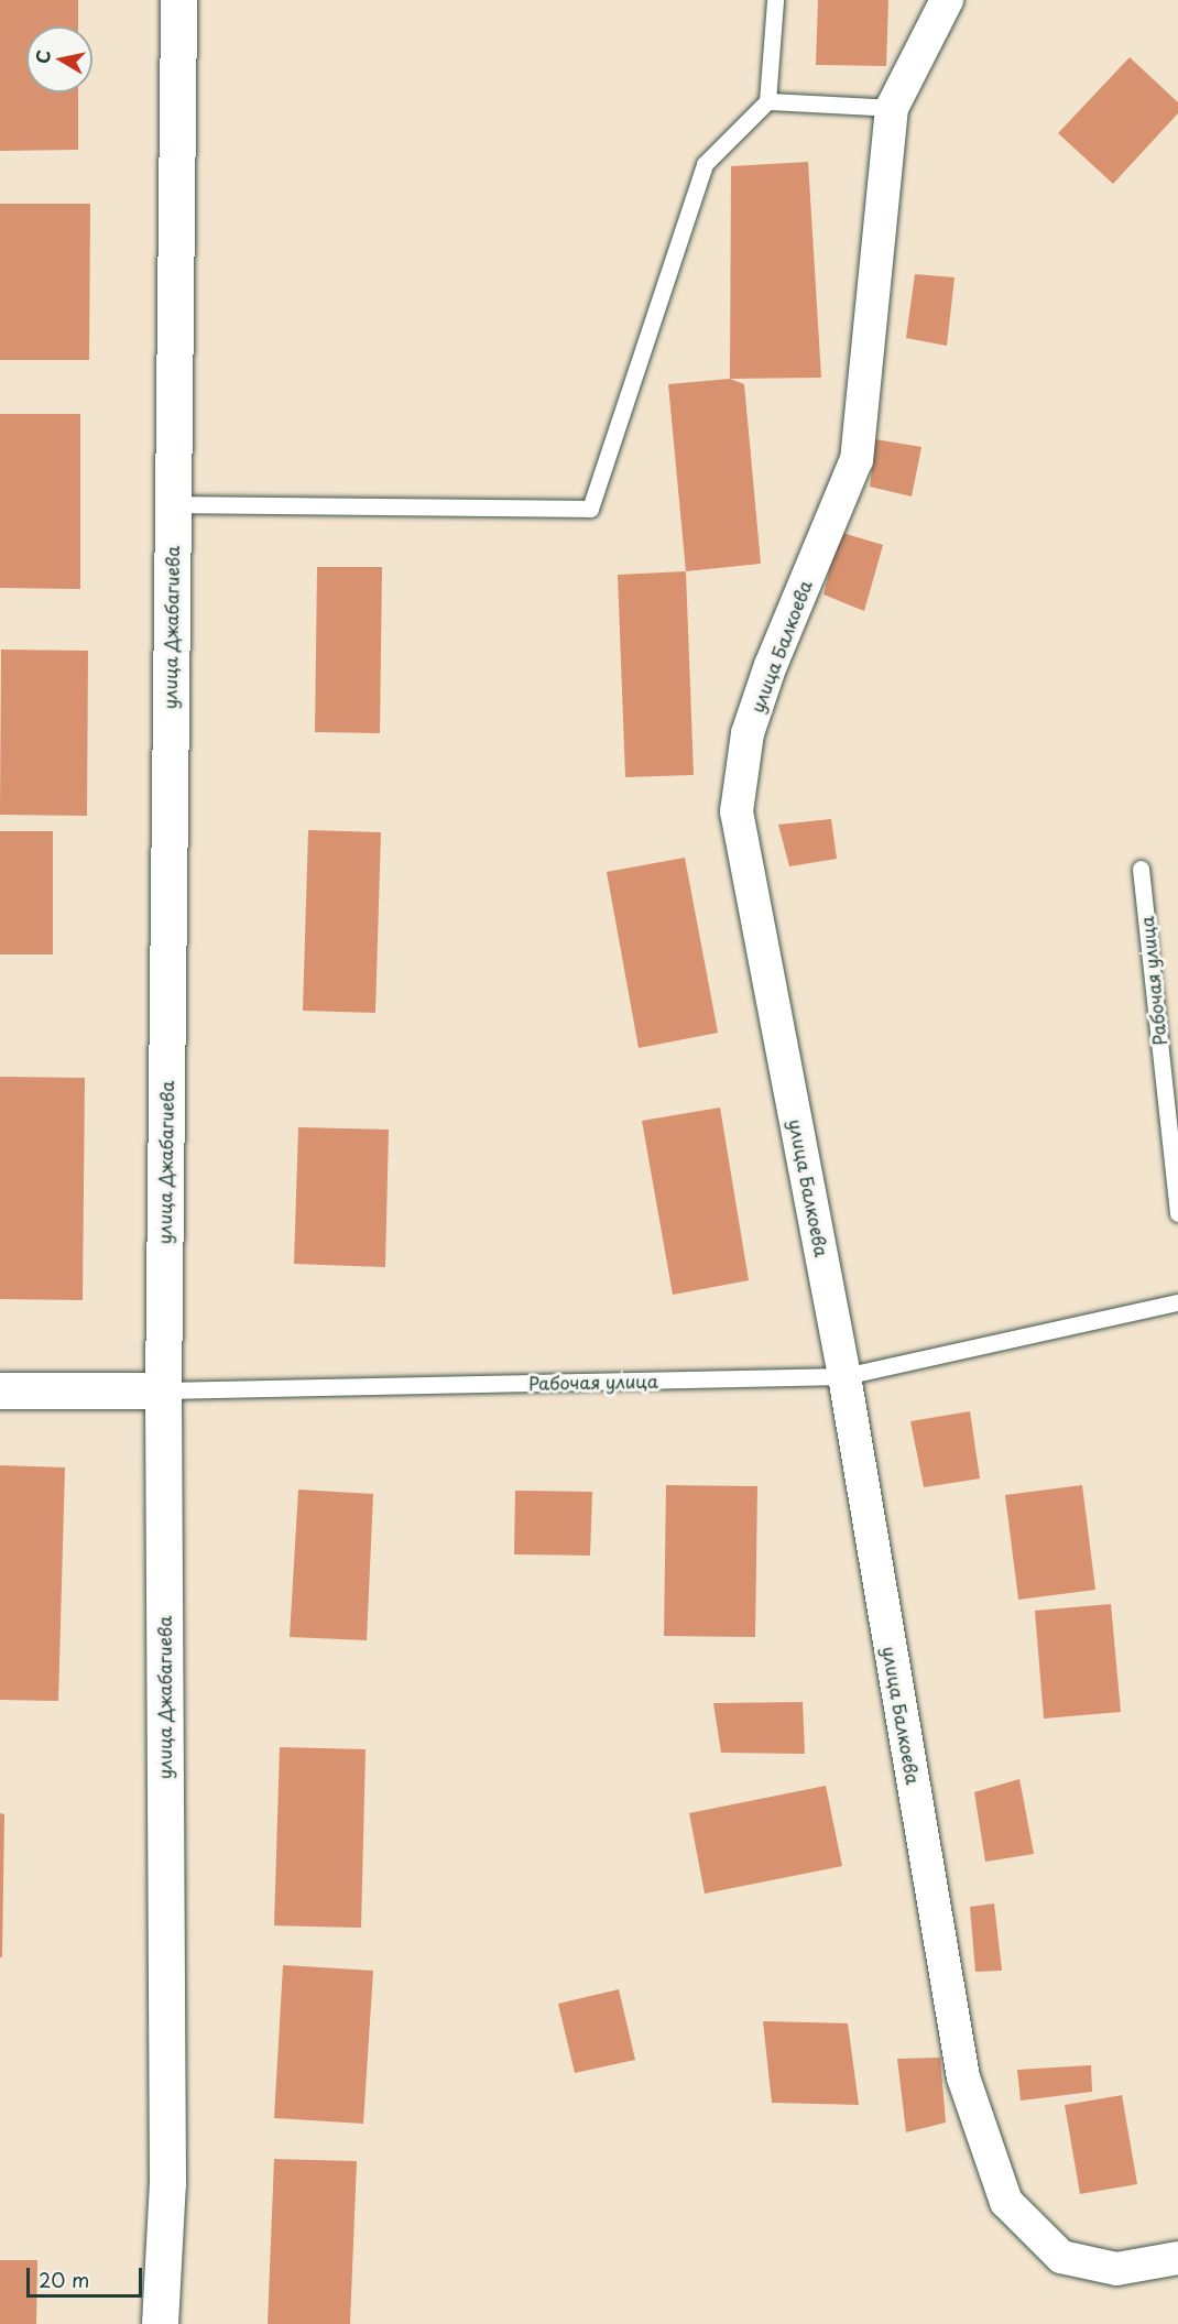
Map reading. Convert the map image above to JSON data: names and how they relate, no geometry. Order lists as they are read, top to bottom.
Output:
{
  "streets": {
    "main road": ["улица Джабагиева", "Рабочая улица"],
    "street": ["улица Балкоева"]
  },
  "crossings": [
    ["улица Джабагиева", "Рабочая улица"],
    ["улица Балкоева", "Рабочая улица"]
  ],
  "scale_bar": "20 m",
  "north": "left"
}
